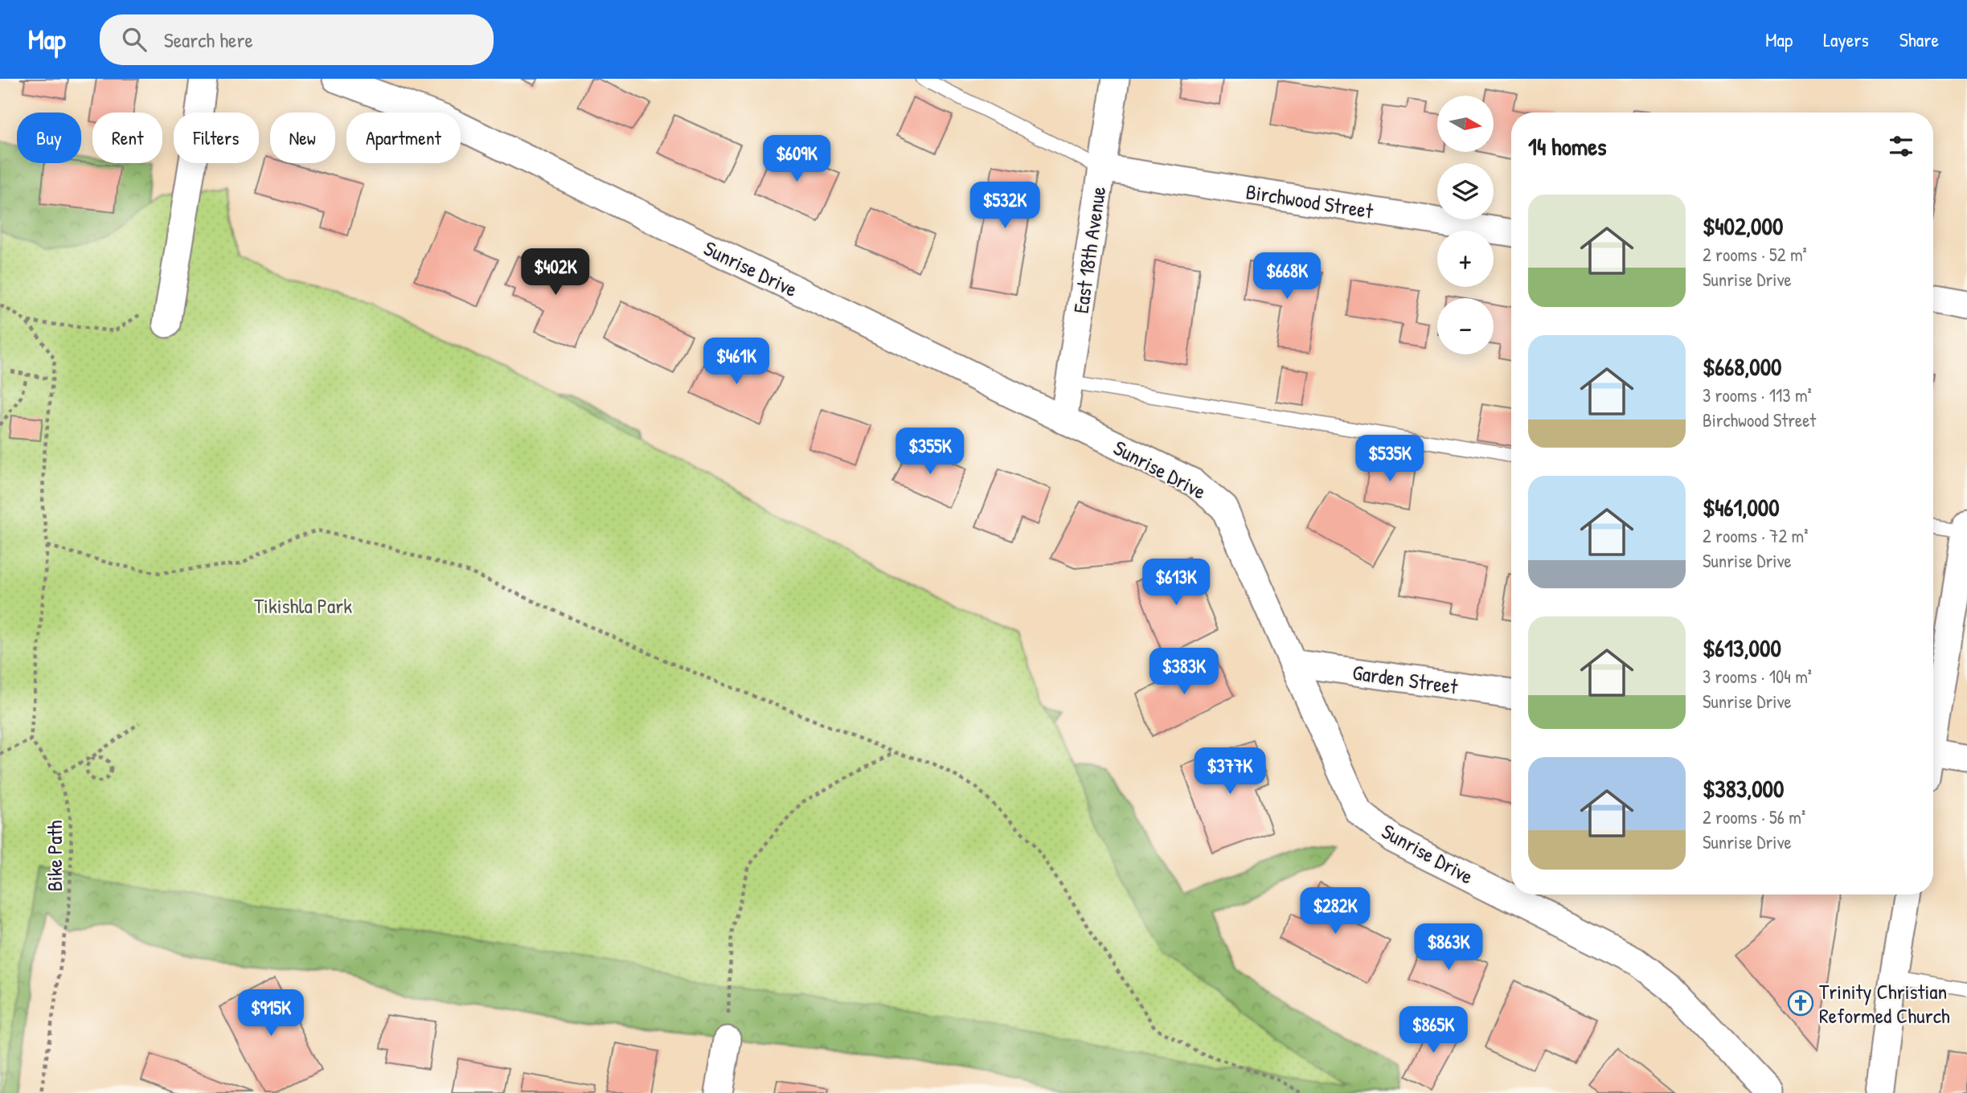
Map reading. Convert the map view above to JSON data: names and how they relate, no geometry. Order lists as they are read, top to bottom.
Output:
{
  "streets": {
    "street": [
      "Birchwood Street",
      "East 18th Avenue",
      "Sunrise Drive",
      "Garden Street"
    ],
    "path": ["Bike Path"]
  },
  "crossings": [
    ["Birchwood Street", "East 18th Avenue"],
    ["East 18th Avenue", "Sunrise Drive"],
    ["Sunrise Drive", "Garden Street"]
  ],
  "parks": ["Tikishla Park"],
  "places": {
    "church": ["Trinity Christian Reformed Church"]
  },
  "north": "right",
  "page": {
    "header": "Map",
    "search": "Search here",
    "nav": ["Map", "Layers", "Share"],
    "map_buttons": ["+", "−"],
    "chip": [
      "Buy",
      "Rent",
      "Filters",
      "New",
      "Apartment"
    ],
    "heading": "14 homes",
    "price": [
      "$609K",
      "$532K",
      "$402K",
      "$668K",
      "$461K",
      "$355K",
      "$535K",
      "$613K",
      "$383K",
      "$377K",
      "$282K",
      "$863K",
      "$915K",
      "$865K"
    ],
    "list": [
      {
        "name": "$402,000",
        "note": "2 rooms · 52 m² · Sunrise Drive"
      },
      {
        "name": "$668,000",
        "note": "3 rooms · 113 m² · Birchwood Street"
      },
      {
        "name": "$461,000",
        "note": "2 rooms · 72 m² · Sunrise Drive"
      },
      {
        "name": "$613,000",
        "note": "3 rooms · 104 m² · Sunrise Drive"
      },
      {
        "name": "$383,000",
        "note": "2 rooms · 56 m² · Sunrise Drive"
      }
    ]
  }
}
